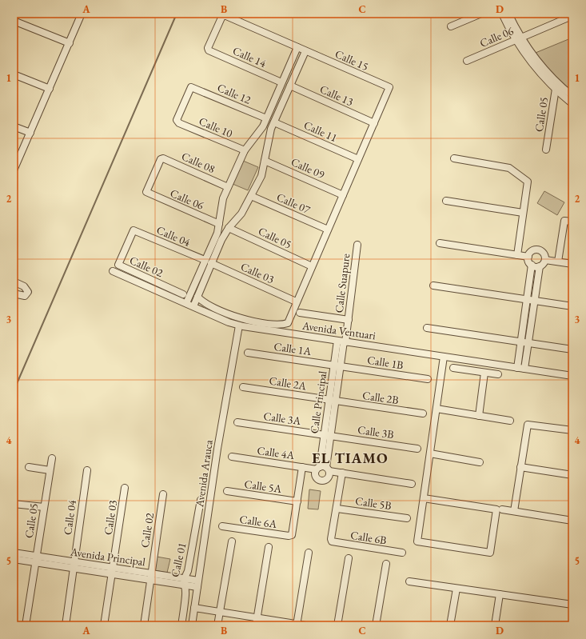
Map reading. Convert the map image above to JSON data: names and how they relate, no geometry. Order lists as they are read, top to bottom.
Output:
{
  "streets": {
    "street": [
      "Calle 06",
      "Calle 14",
      "Calle 15",
      "Calle 12",
      "Calle 13",
      "Calle 05",
      "Calle 10",
      "Calle 11",
      "Calle 08",
      "Calle 09",
      "Calle 07",
      "Calle 04",
      "Calle 02",
      "Calle 03",
      "Calle Suapure",
      "Avenida Ventuari",
      "Calle 1A",
      "Calle 1B",
      "Calle 2A",
      "Calle 2B",
      "Calle Principal",
      "Calle 3A",
      "Calle 3B",
      "Calle 4A",
      "Avenida Arauca",
      "Calle 5A",
      "Calle 5B",
      "Calle 6A",
      "Calle 6B",
      "Avenida Principal",
      "Calle 01"
    ]
  },
  "crossings": [
    ["Calle 06", "Calle 08"],
    ["Calle 14", "Calle 15"],
    ["Calle 15", "Calle 13"],
    ["Calle 12", "Calle 10"],
    ["Calle 05", "Avenida Principal"],
    ["Calle 04", "Calle 02"],
    ["Calle 04", "Calle 03"],
    ["Calle 04", "Avenida Principal"],
    ["Calle 02", "Avenida Principal"],
    ["Calle 03", "Avenida Principal"],
    ["Calle Suapure", "Avenida Ventuari"],
    ["Calle Suapure", "Calle Principal"],
    ["Avenida Ventuari", "Calle Principal"],
    ["Avenida Ventuari", "Avenida Arauca"],
    ["Calle 1A", "Calle 1B"],
    ["Calle 1A", "Calle Principal"],
    ["Calle 1B", "Calle Principal"],
    ["Calle 2A", "Calle 2B"],
    ["Calle 2A", "Calle Principal"],
    ["Calle 2B", "Calle Principal"],
    ["Calle Principal", "Calle 3A"],
    ["Calle Principal", "Calle 3B"],
    ["Calle Principal", "Calle 4A"],
    ["Calle 3A", "Calle 3B"],
    ["Avenida Arauca", "Avenida Principal"],
    ["Calle 5A", "Calle 6A"],
    ["Calle 5B", "Calle 6B"],
    ["Avenida Principal", "Calle 01"]
  ],
  "districts": ["EL TIAMO"],
  "grid": {
    "columns": [
      "A",
      "B",
      "C",
      "D"
    ],
    "rows": [
      "1",
      "2",
      "3",
      "4",
      "5"
    ]
  }
}
